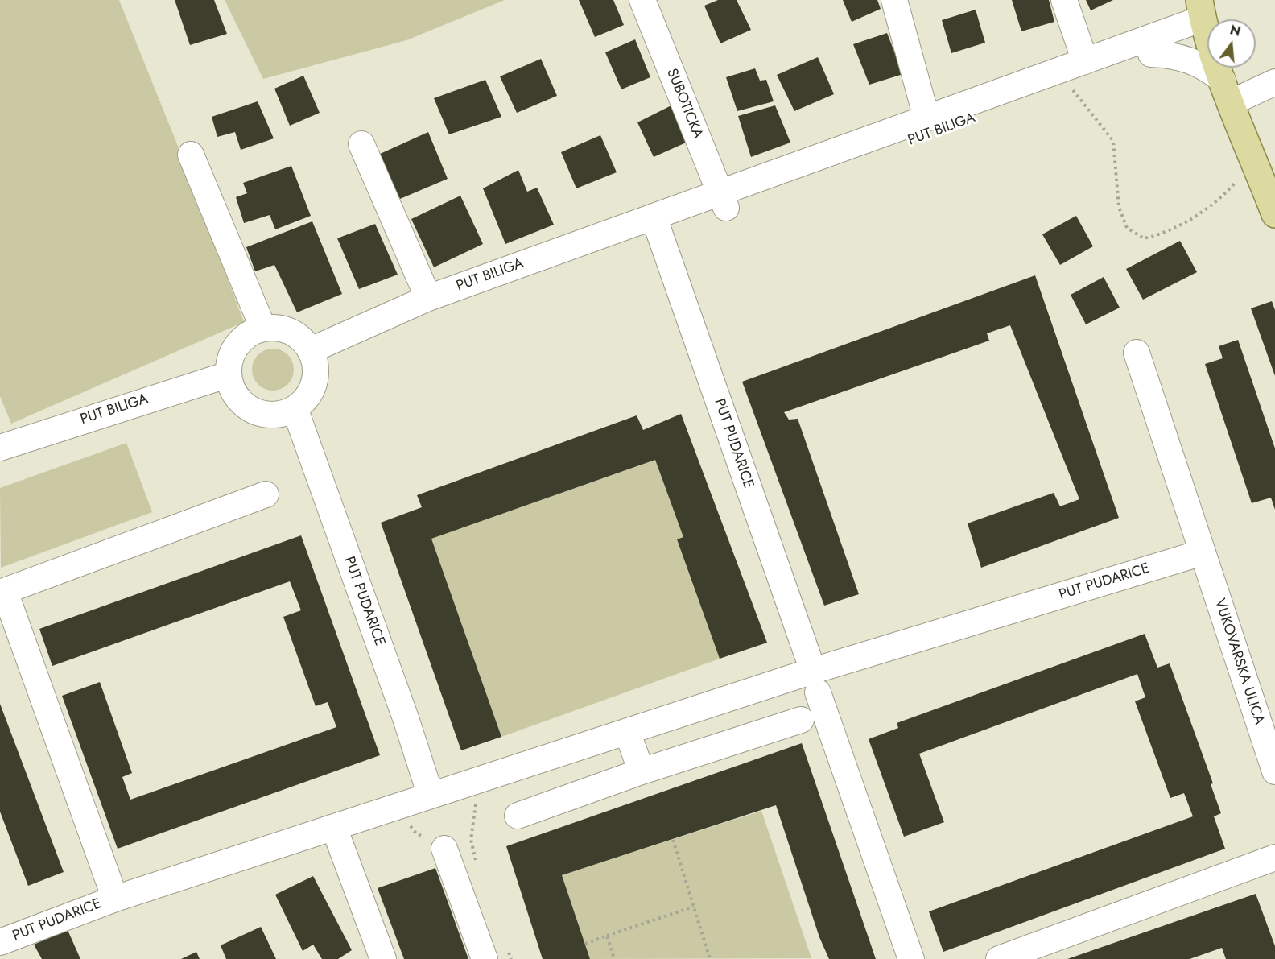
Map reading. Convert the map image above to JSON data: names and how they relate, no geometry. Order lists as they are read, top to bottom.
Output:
{
  "streets": {
    "street": [
      "SUBOTICKA",
      "PUT BILIGA",
      "PUT PUDARICE",
      "VUKOVARSKA ULICA"
    ]
  },
  "crossings": [
    ["SUBOTICKA", "PUT BILIGA"],
    ["PUT BILIGA", "PUT PUDARICE"],
    ["PUT PUDARICE", "VUKOVARSKA ULICA"]
  ],
  "north": "top"
}
